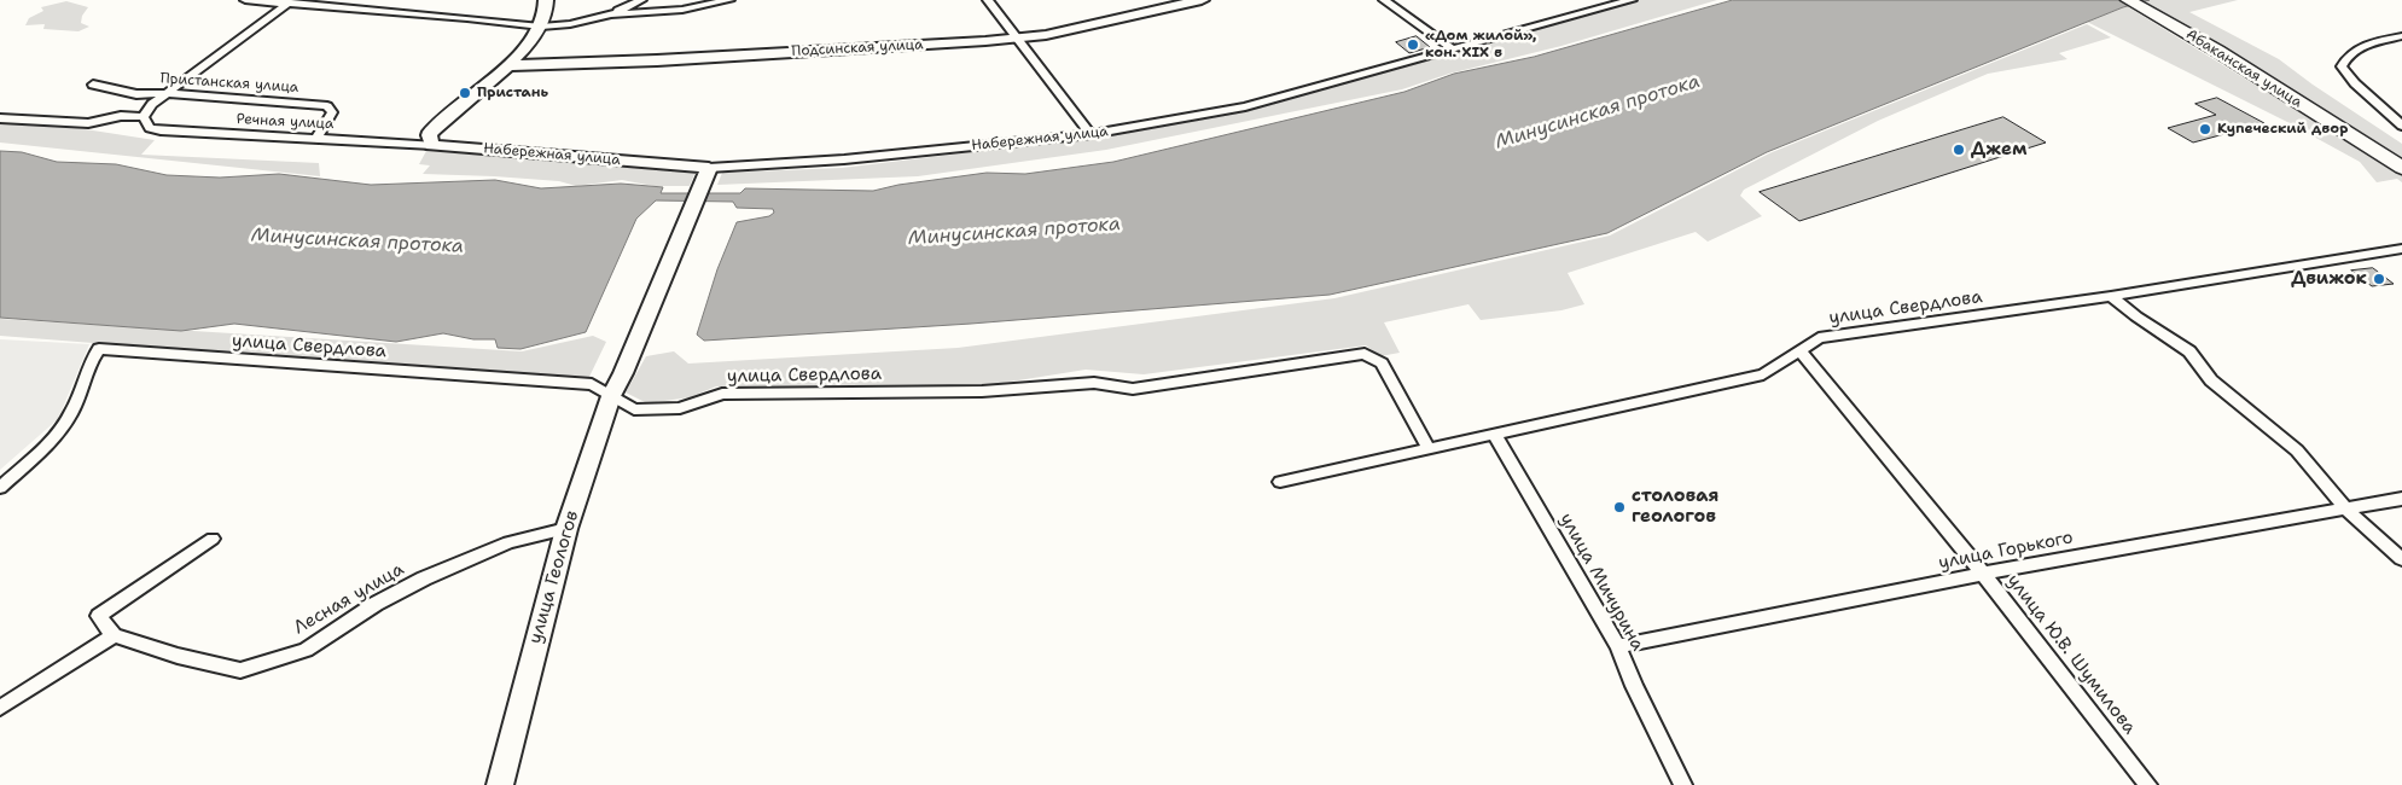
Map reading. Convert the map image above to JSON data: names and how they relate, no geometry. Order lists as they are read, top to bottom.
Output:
{
  "streets": {
    "main road": ["Абаканская улица"],
    "street": [
      "Подсинская улица",
      "Пристанская улица",
      "Речная улица",
      "Набережная улица",
      "улица Свердлова",
      "улица Горького",
      "улица Геологов",
      "улица Мичурина",
      "Лесная улица",
      "улица Ю.В. Шумилова"
    ]
  },
  "crossings": [
    ["Пристанская улица", "Речная улица"],
    ["Речная улица", "Набережная улица"],
    ["Набережная улица", "улица Геологов"],
    ["улица Свердлова", "улица Геологов"],
    ["улица Свердлова", "улица Мичурина"],
    ["улица Свердлова", "улица Ю.В. Шумилова"],
    ["улица Горького", "улица Мичурина"],
    ["улица Горького", "улица Ю.В. Шумилова"],
    ["улица Геологов", "Лесная улица"]
  ],
  "water": ["Минусинская протока"],
  "places": [
    "«Дом жилой», кон. ХIХ в",
    "Пристань",
    "Купеческий двор",
    "Джем",
    "Движок",
    "столовая геологов"
  ]
}
